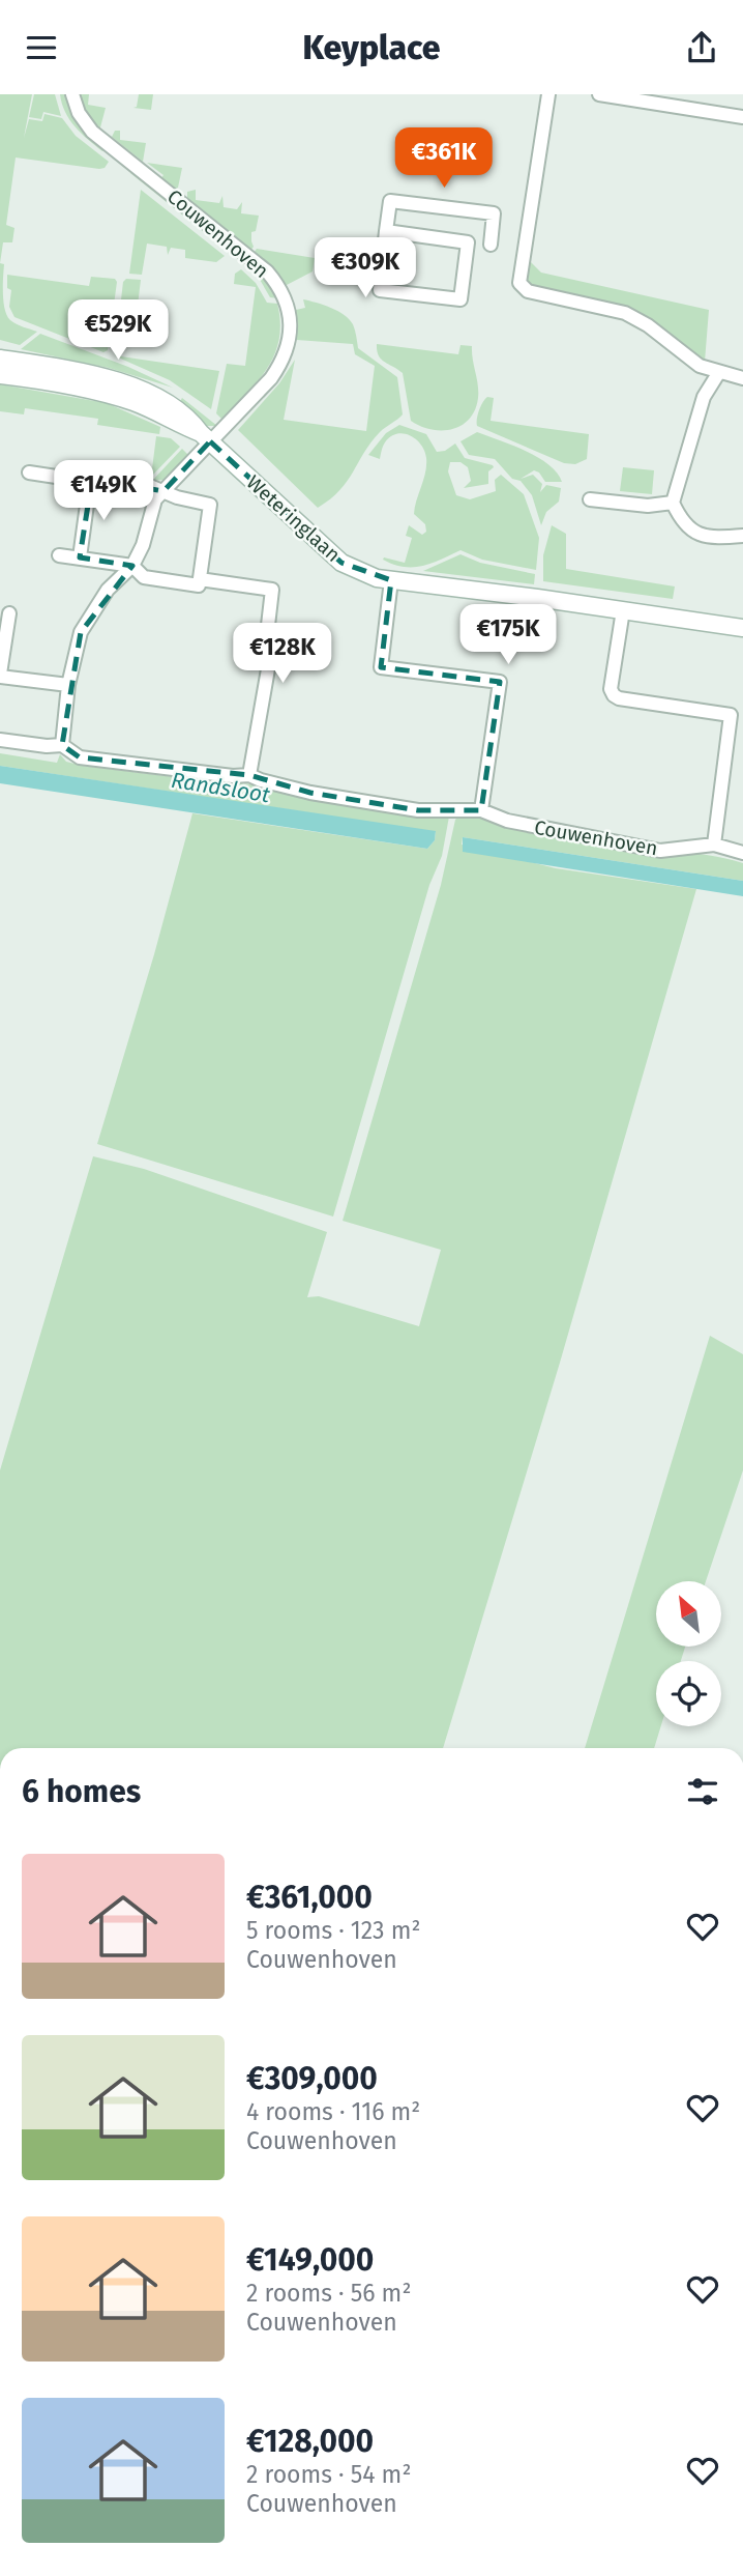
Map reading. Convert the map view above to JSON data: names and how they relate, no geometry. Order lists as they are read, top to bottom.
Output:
{
  "streets": {
    "street": ["Couwenhoven", "Weteringlaan"]
  },
  "crossings": [
    ["Couwenhoven", "Weteringlaan"]
  ],
  "water": ["Randsloot"],
  "north": "top left",
  "page": {
    "header": "Keyplace",
    "price": [
      "€361K",
      "€309K",
      "€529K",
      "€149K",
      "€175K",
      "€128K"
    ],
    "heading": "6 homes",
    "list": [
      {
        "name": "€361,000",
        "note": "5 rooms · 123 m² · Couwenhoven"
      },
      {
        "name": "€309,000",
        "note": "4 rooms · 116 m² · Couwenhoven"
      },
      {
        "name": "€149,000",
        "note": "2 rooms · 56 m² · Couwenhoven"
      },
      {
        "name": "€128,000",
        "note": "2 rooms · 54 m² · Couwenhoven"
      }
    ]
  }
}
